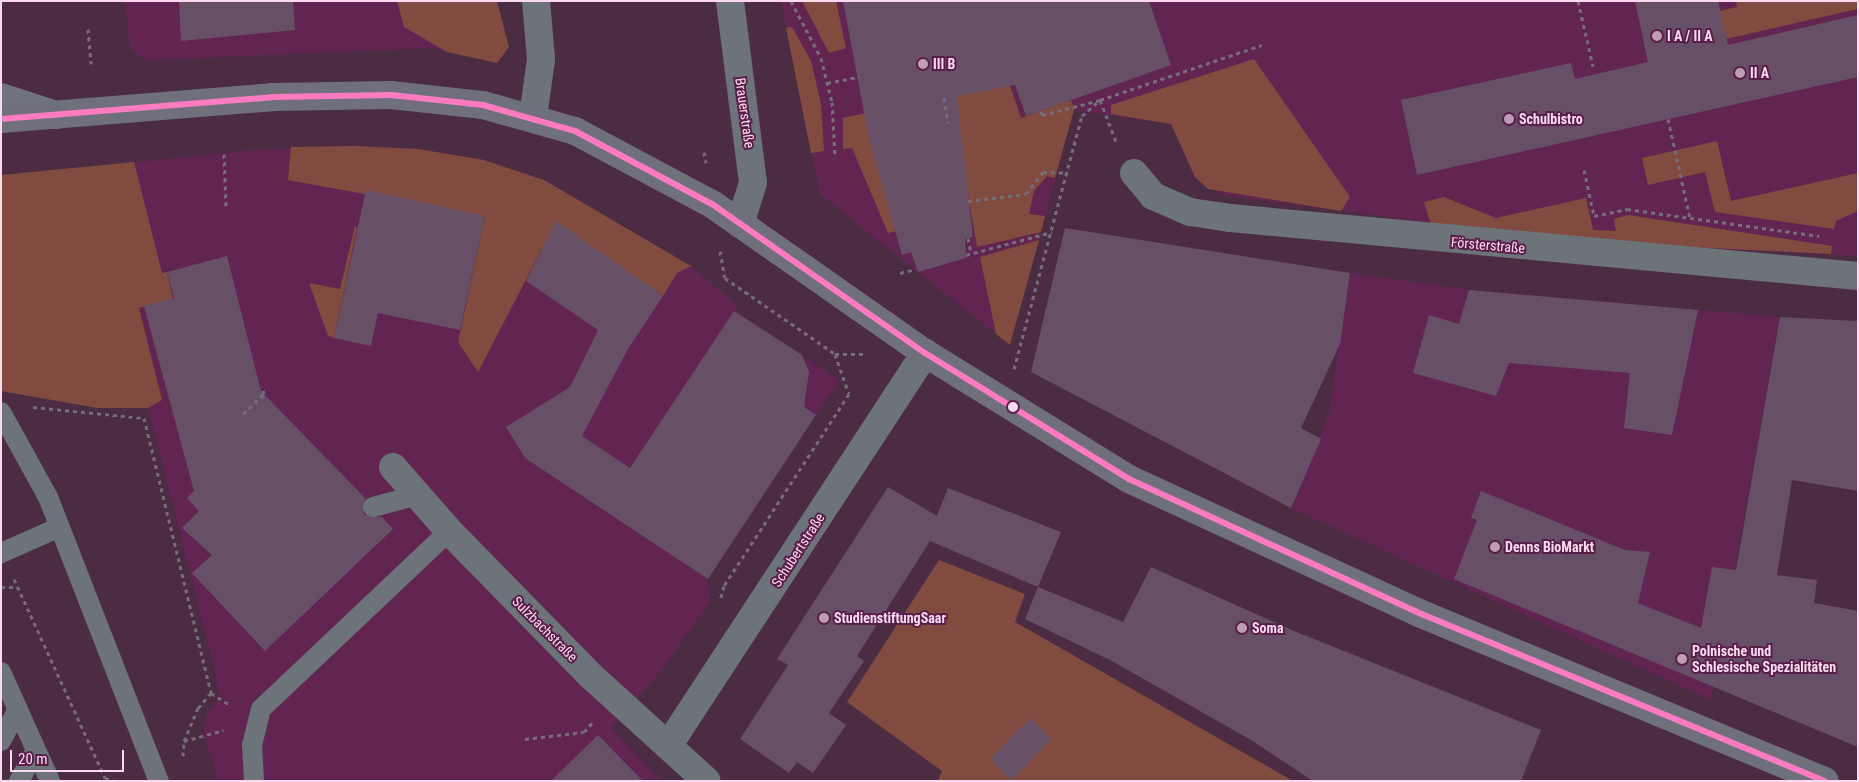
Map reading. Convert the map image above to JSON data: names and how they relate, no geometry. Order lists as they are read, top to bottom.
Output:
{
  "streets": {
    "street": [
      "Brauerstraße",
      "Försterstraße",
      "Schubertstraße",
      "Sulzbachstraße"
    ]
  },
  "crossings": [
    ["Schubertstraße", "Sulzbachstraße"]
  ],
  "places": [
    "I A / II A",
    "III B",
    "II A",
    "Schulbistro",
    "Denns BioMarkt",
    "StudienstiftungSaar",
    "Soma",
    "Polnische und Schlesische Spezialitäten"
  ],
  "scale_bar": "20 m"
}
